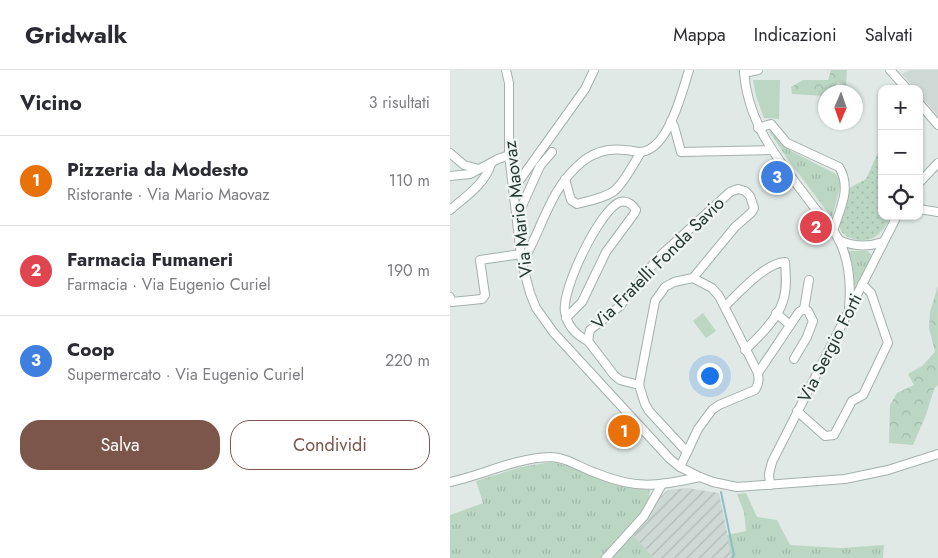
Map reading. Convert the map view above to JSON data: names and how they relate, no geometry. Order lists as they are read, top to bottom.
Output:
{
  "streets": {
    "street": ["Via Mario Maovaz", "Via Fratelli Fonda Savio", "Via Sergio Forti"]
  },
  "crossings": [
    ["Via Mario Maovaz", "Via Sergio Forti"]
  ],
  "north": "bottom",
  "page": {
    "header": "Gridwalk",
    "nav": ["Mappa", "Indicazioni", "Salvati"],
    "heading": ["Vicino", "3 risultati"],
    "map_buttons": ["+", "−"],
    "list": [
      {
        "mark": "1",
        "name": "Pizzeria da Modesto",
        "note": "Ristorante · Via Mario Maovaz",
        "value": "110 m"
      },
      {
        "mark": "2",
        "name": "Farmacia Fumaneri",
        "note": "Farmacia · Via Eugenio Curiel",
        "value": "190 m"
      },
      {
        "mark": "3",
        "name": "Coop",
        "note": "Supermercato · Via Eugenio Curiel",
        "value": "220 m"
      }
    ],
    "pins": ["3", "2", "1"],
    "buttons": ["Salva", "Condividi"]
  }
}
